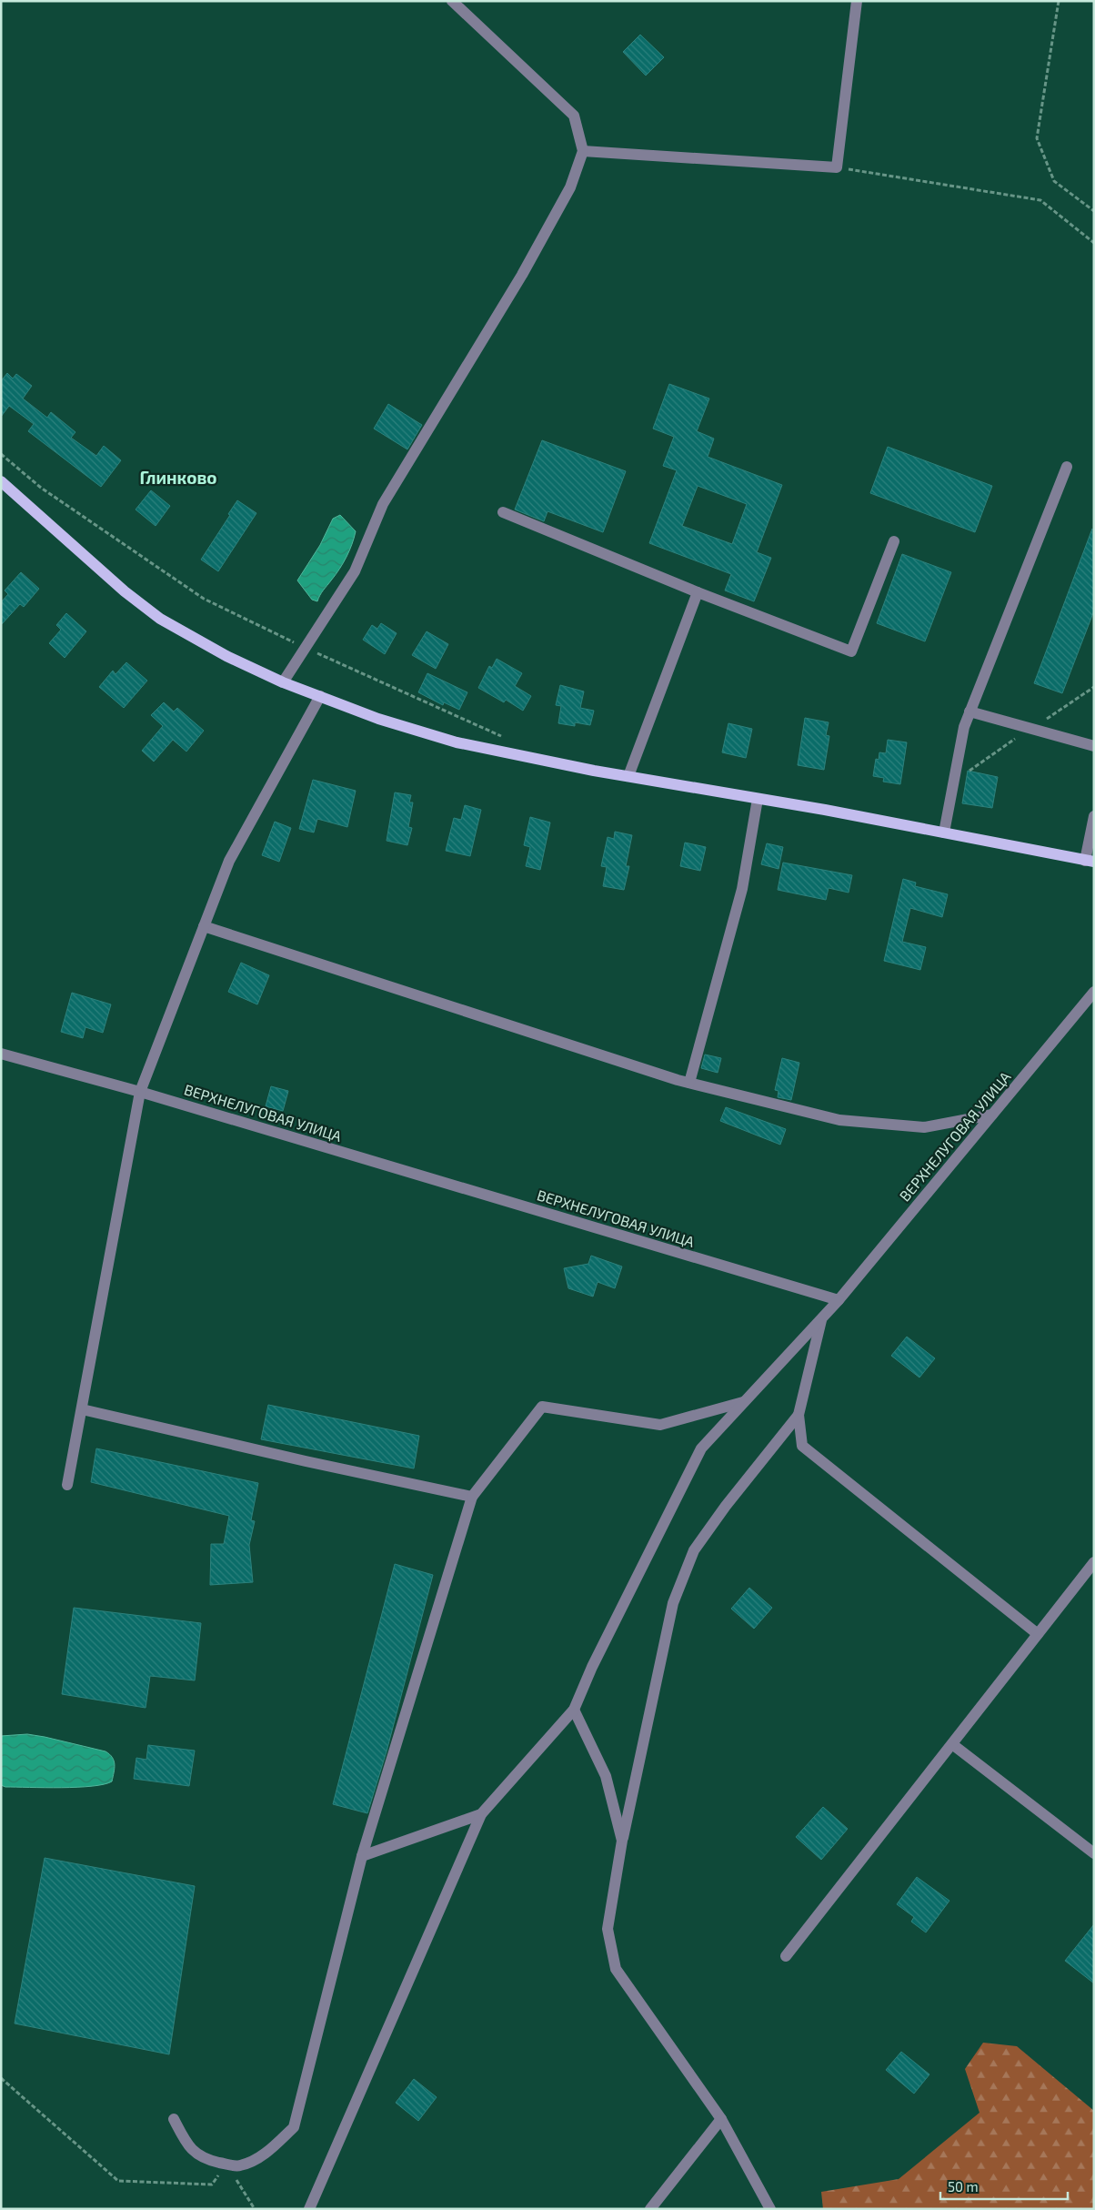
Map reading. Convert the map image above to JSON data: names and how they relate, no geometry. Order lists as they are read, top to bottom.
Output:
{
  "streets": {
    "street": ["ВЕРХНЕЛУГОВАЯ УЛИЦА"]
  },
  "districts": ["Глинково"],
  "scale_bar": "50 m"
}
